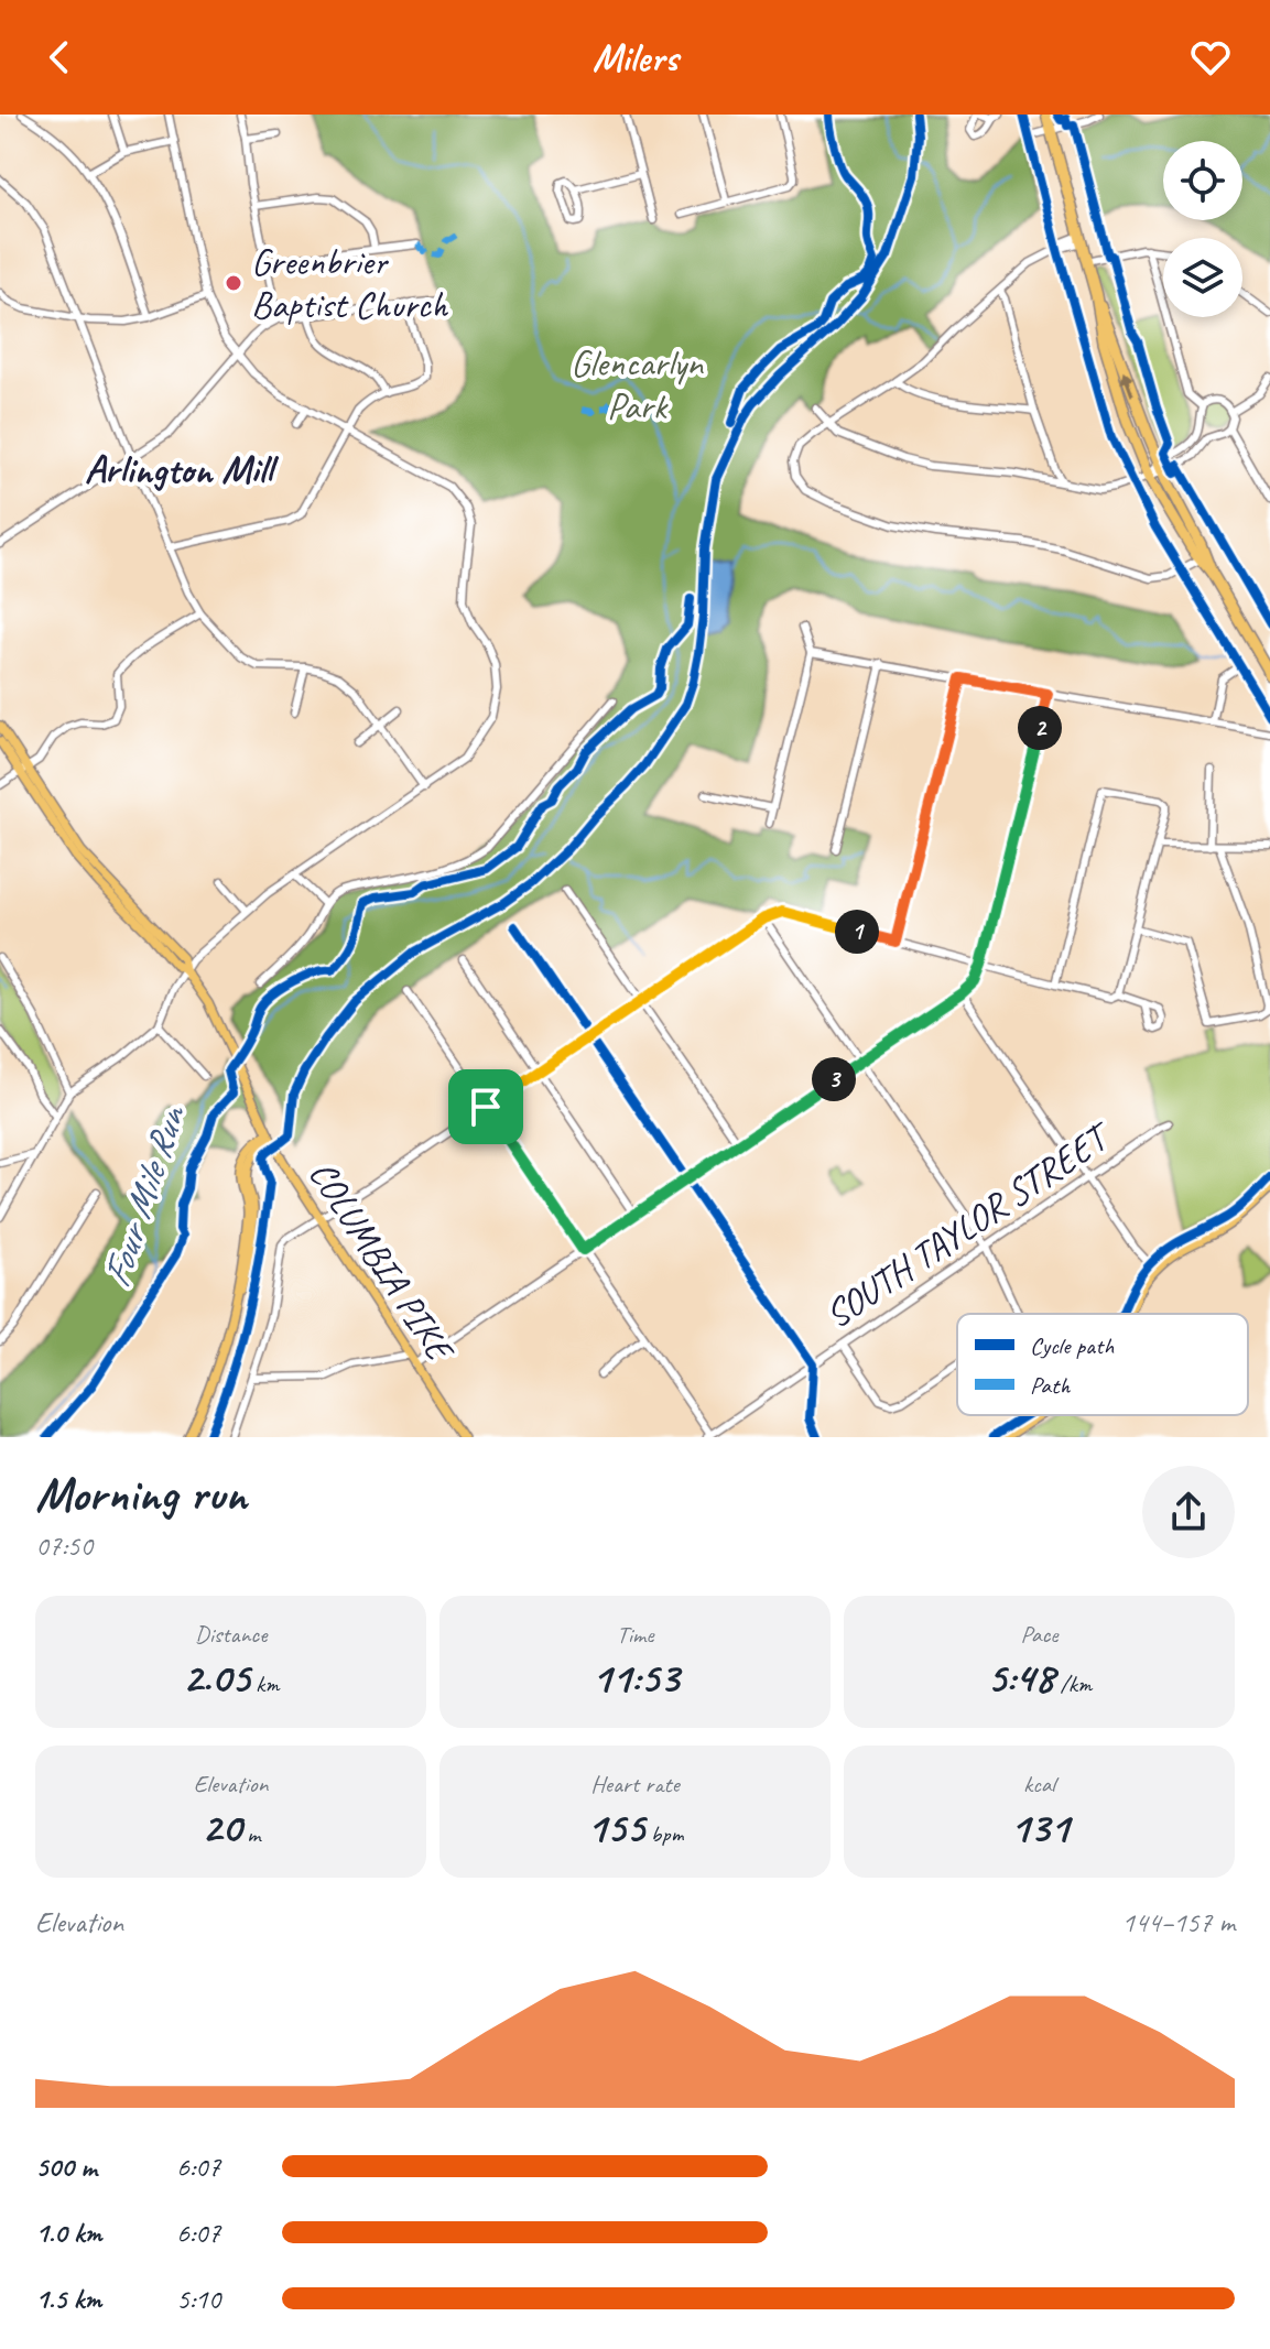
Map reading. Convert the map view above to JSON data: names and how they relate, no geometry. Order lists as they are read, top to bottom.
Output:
{
  "streets": {
    "main road": ["COLUMBIA PIKE"],
    "street": ["SOUTH TAYLOR STREET"]
  },
  "districts": ["Arlington Mill"],
  "water": ["Four Mile Run"],
  "parks": ["Glencarlyn Park"],
  "places": ["Greenbrier Baptist Church"],
  "legend": ["Cycle path", "Path"],
  "page": {
    "header": "Milers",
    "pins": ["2", "1", "3"],
    "heading": ["Morning run", "07:50"],
    "stats": [
      ["Distance", "2.05 km"],
      ["Time", "11:53"],
      ["Pace", "5:48 /km"],
      ["Elevation", "20 m"],
      ["Heart rate", "155 bpm"],
      ["kcal", "131"]
    ],
    "chart": ["Elevation", "144–157 m"],
    "list": [
      {
        "name": "500 m",
        "note": "6:07"
      },
      {
        "name": "1.0 km",
        "note": "6:07"
      },
      {
        "name": "1.5 km",
        "note": "5:10"
      }
    ]
  }
}
